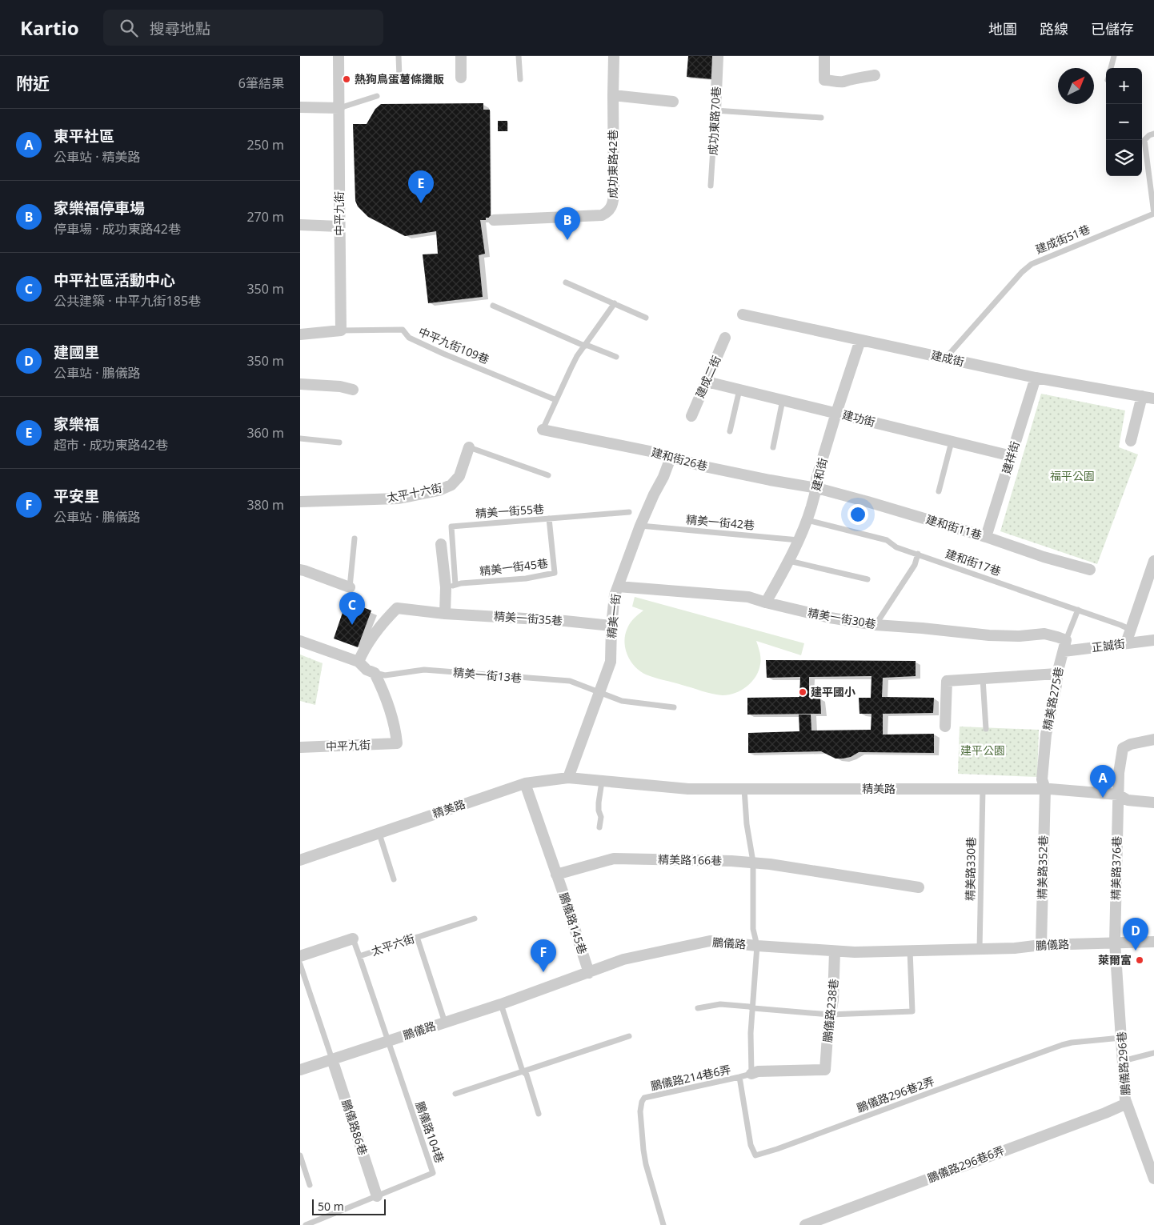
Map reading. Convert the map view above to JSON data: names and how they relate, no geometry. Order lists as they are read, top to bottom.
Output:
{
  "streets": {
    "street": [
      "成功東路70巷",
      "成功東路42巷",
      "中平九街",
      "建成街",
      "建成二街",
      "建功街",
      "建祥街",
      "建和街26巷",
      "建和街",
      "太平十六街",
      "建和街11巷",
      "精美一街",
      "精美一街35巷",
      "精美一街30巷",
      "正誠街",
      "精美路275巷",
      "精美路",
      "精美路166巷",
      "精美路352巷",
      "精美路376巷",
      "鵬儀路145巷",
      "鵬儀路",
      "太平六街",
      "鵬儀路238巷",
      "鵬儀路296巷",
      "鵬儀路86巷",
      "鵬儀路296巷6弄"
    ],
    "lane": [
      "建成街51巷",
      "中平九街109巷",
      "精美一街55巷",
      "精美一街42巷",
      "建和街17巷",
      "精美一街45巷",
      "精美一街13巷",
      "精美路330巷",
      "鵬儀路214巷6弄",
      "鵬儀路296巷2弄",
      "鵬儀路104巷"
    ]
  },
  "crossings": [
    ["中平九街", "中平九街109巷"],
    ["中平九街", "精美一街13巷"],
    ["建成街51巷", "建成街"],
    ["建成街", "建祥街"],
    ["建成街", "建和街"],
    ["建成二街", "建功街"],
    ["建功街", "建祥街"],
    ["建功街", "建和街"],
    ["建祥街", "建和街11巷"],
    ["建和街26巷", "建和街"],
    ["建和街26巷", "建和街11巷"],
    ["建和街26巷", "精美一街"],
    ["建和街", "精美一街42巷"],
    ["建和街", "建和街11巷"],
    ["建和街", "建和街17巷"],
    ["建和街", "精美一街30巷"],
    ["精美一街55巷", "精美一街45巷"],
    ["精美一街42巷", "精美一街"],
    ["建和街17巷", "精美路275巷"],
    ["精美一街", "精美一街35巷"],
    ["精美一街", "精美一街30巷"],
    ["精美一街", "精美一街13巷"],
    ["精美一街", "精美路"],
    ["精美一街30巷", "正誠街"],
    ["精美一街30巷", "精美路275巷"],
    ["正誠街", "精美路275巷"],
    ["精美路275巷", "精美路"],
    ["精美路275巷", "精美路352巷"],
    ["精美路", "精美路352巷"],
    ["精美路", "精美路376巷"],
    ["精美路", "精美路330巷"],
    ["精美路166巷", "鵬儀路145巷"],
    ["精美路352巷", "鵬儀路"],
    ["精美路376巷", "鵬儀路"],
    ["精美路376巷", "鵬儀路296巷"],
    ["精美路330巷", "鵬儀路"],
    ["鵬儀路145巷", "鵬儀路"],
    ["鵬儀路", "鵬儀路238巷"],
    ["鵬儀路", "鵬儀路296巷"],
    ["鵬儀路", "鵬儀路86巷"],
    ["鵬儀路", "鵬儀路104巷"],
    ["鵬儀路238巷", "鵬儀路214巷6弄"],
    ["鵬儀路296巷", "鵬儀路296巷2弄"],
    ["鵬儀路296巷", "鵬儀路296巷6弄"],
    ["鵬儀路214巷6弄", "鵬儀路296巷2弄"],
    ["鵬儀路86巷", "鵬儀路104巷"]
  ],
  "parks": ["福平公園", "建平公園"],
  "places": ["熱狗鳥蛋薯條攤販", "建平國小", "萊爾富"],
  "scale_bar": "50 m",
  "north": "top right",
  "page": {
    "header": "Kartio",
    "search": "搜尋地點",
    "nav": ["地圖", "路線", "已儲存"],
    "heading": ["附近", "6筆結果"],
    "map_buttons": ["+", "−"],
    "list": [
      {
        "mark": "A",
        "name": "東平社區",
        "note": "公車站 · 精美路",
        "value": "250 m"
      },
      {
        "mark": "B",
        "name": "家樂福停車場",
        "note": "停車場 · 成功東路42巷",
        "value": "270 m"
      },
      {
        "mark": "C",
        "name": "中平社區活動中心",
        "note": "公共建築 · 中平九街185巷",
        "value": "350 m"
      },
      {
        "mark": "D",
        "name": "建國里",
        "note": "公車站 · 鵬儀路",
        "value": "350 m"
      },
      {
        "mark": "E",
        "name": "家樂福",
        "note": "超市 · 成功東路42巷",
        "value": "360 m"
      },
      {
        "mark": "F",
        "name": "平安里",
        "note": "公車站 · 鵬儀路",
        "value": "380 m"
      }
    ],
    "pins": [
      "E",
      "B",
      "C",
      "A",
      "D",
      "F"
    ],
    "scale": "50 m"
  }
}
